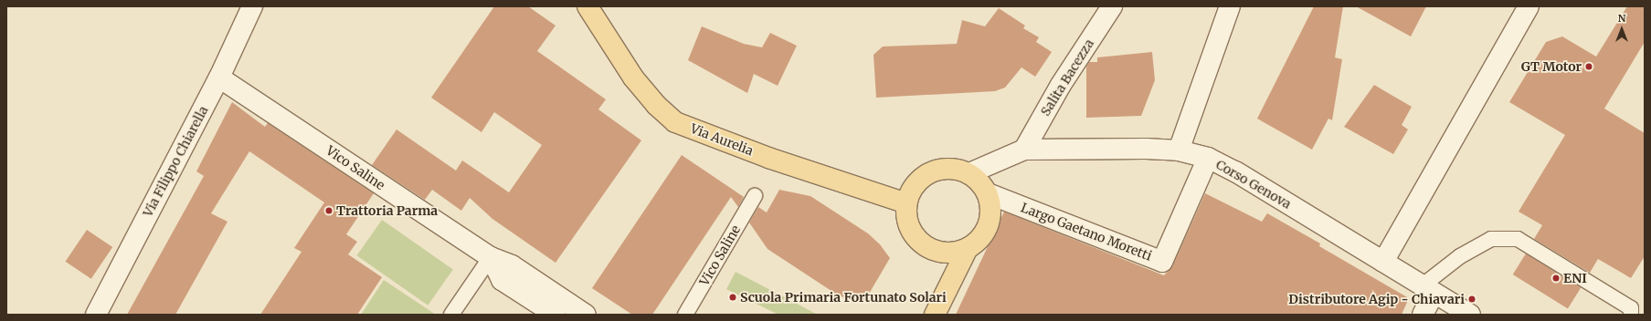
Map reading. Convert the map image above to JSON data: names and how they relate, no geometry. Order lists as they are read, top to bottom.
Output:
{
  "streets": {
    "main road": ["Via Aurelia"],
    "street": [
      "Salita Bacezza",
      "Via Filippo Chiarella",
      "Vico Saline",
      "Corso Genova",
      "Largo Gaetano Moretti"
    ]
  },
  "crossings": [
    ["Salita Bacezza", "Corso Genova"],
    ["Via Aurelia", "Corso Genova"],
    ["Via Aurelia", "Largo Gaetano Moretti"],
    ["Via Filippo Chiarella", "Vico Saline"],
    ["Corso Genova", "Largo Gaetano Moretti"]
  ],
  "places": [
    "GT Motor",
    "Trattoria Parma",
    "ENI",
    "Scuola Primaria Fortunato Solari",
    "Distributore Agip - Chiavari"
  ],
  "north": "top"
}
